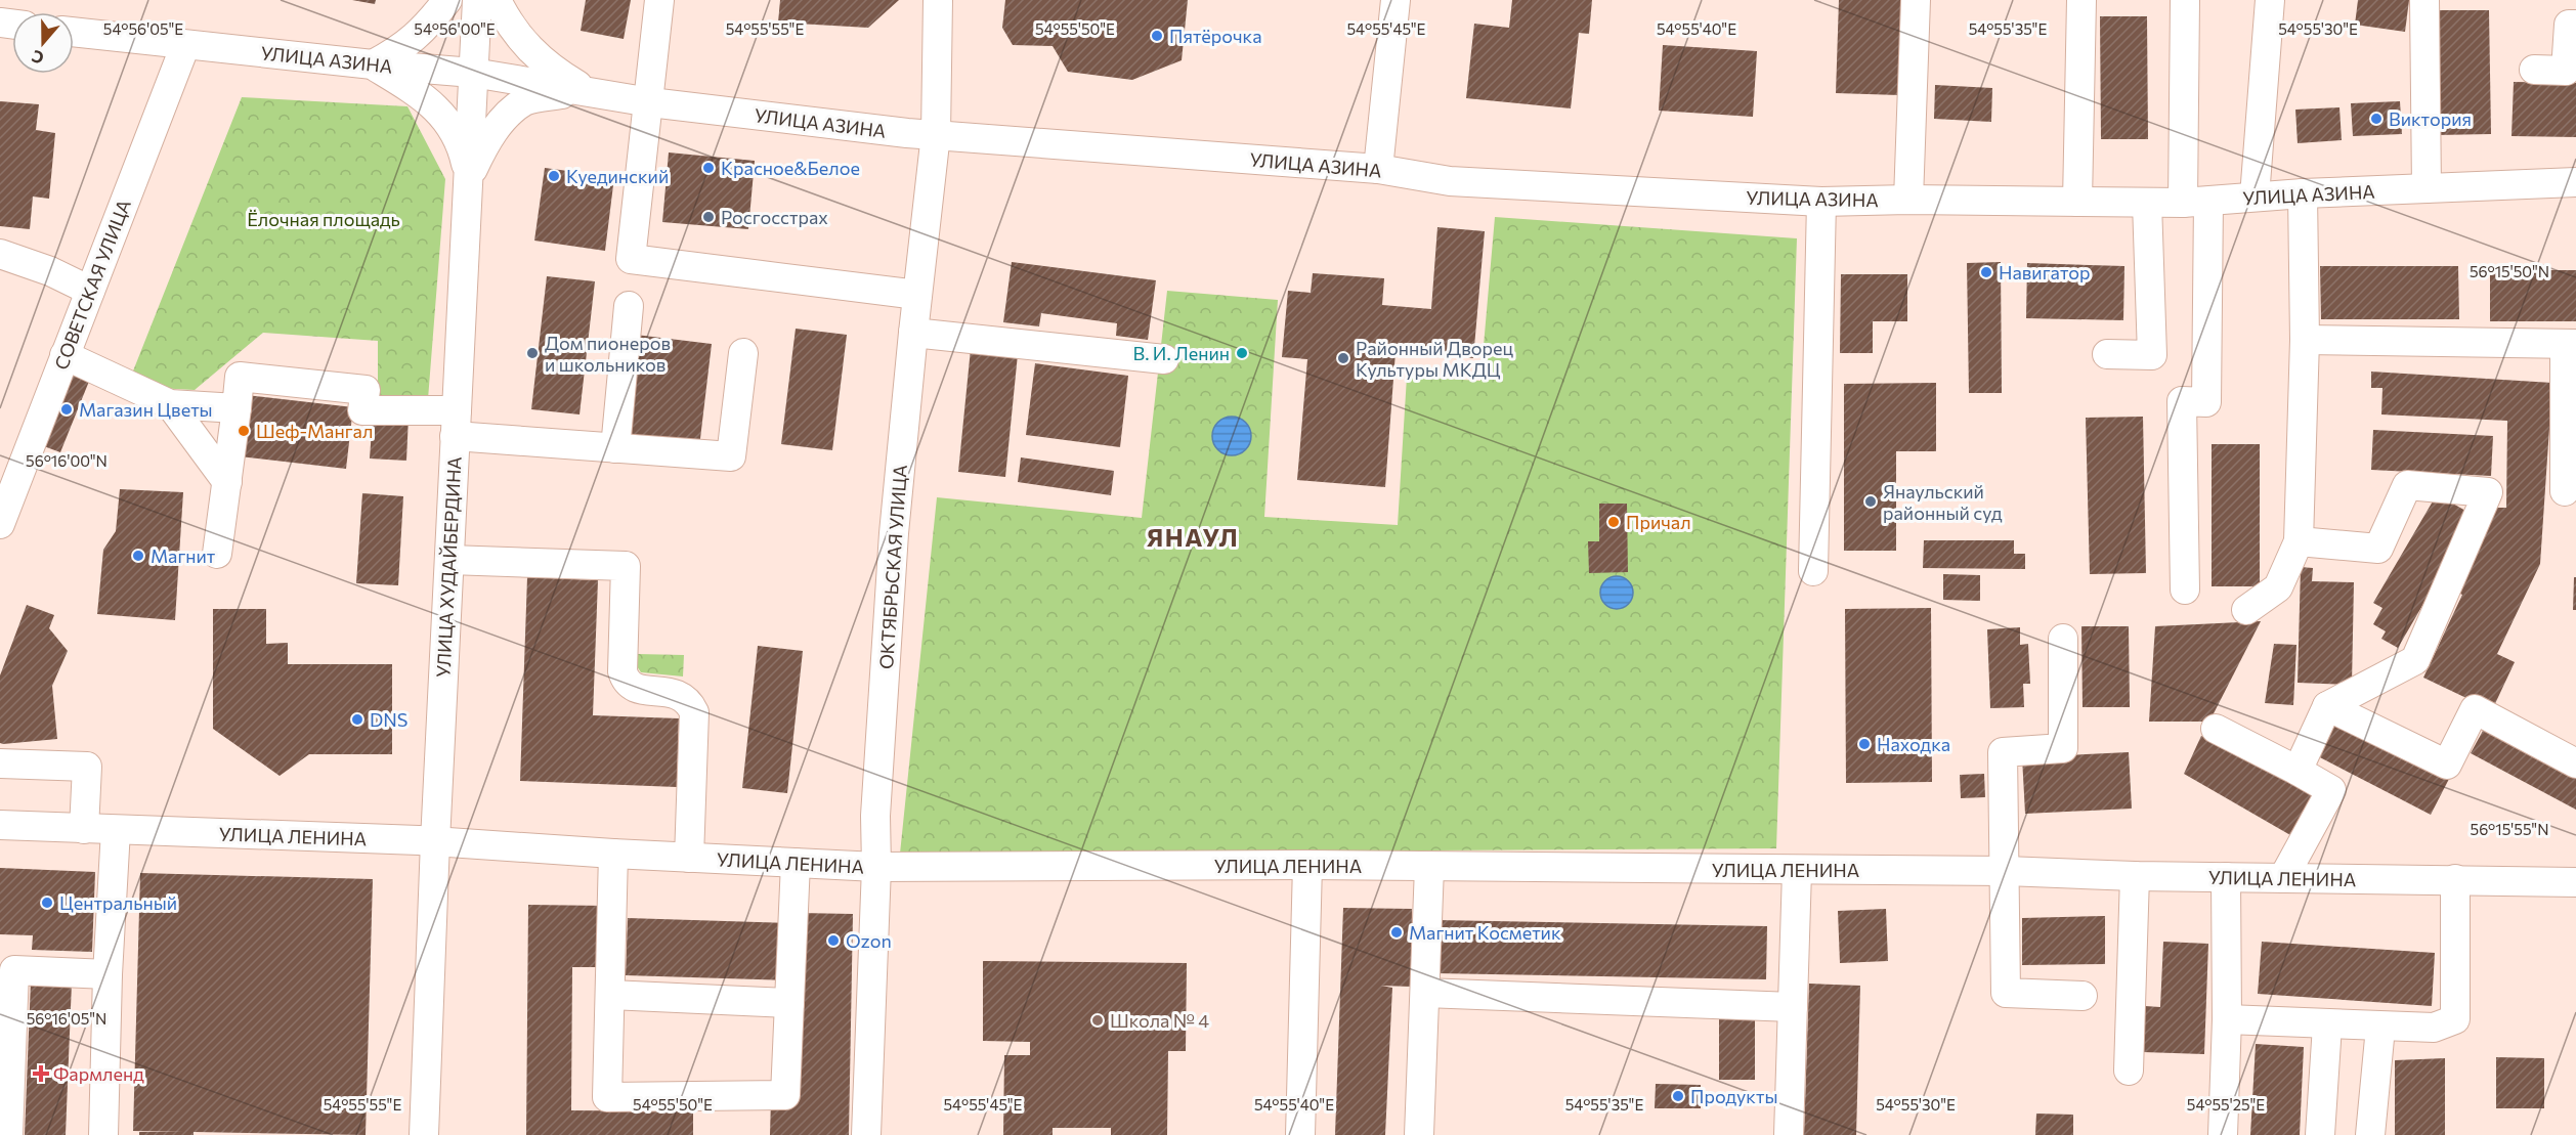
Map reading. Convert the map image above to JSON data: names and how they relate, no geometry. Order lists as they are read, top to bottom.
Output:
{
  "streets": {
    "street": [
      "УЛИЦА АЗИНА",
      "СОВЕТСКАЯ УЛИЦА",
      "УЛИЦА ХУДАЙБЕРДИНА",
      "ОКТЯБРЬСКАЯ УЛИЦА",
      "УЛИЦА ЛЕНИНА"
    ]
  },
  "crossings": [
    ["УЛИЦА АЗИНА", "СОВЕТСКАЯ УЛИЦА"],
    ["УЛИЦА АЗИНА", "УЛИЦА ХУДАЙБЕРДИНА"],
    ["УЛИЦА АЗИНА", "ОКТЯБРЬСКАЯ УЛИЦА"],
    ["УЛИЦА ХУДАЙБЕРДИНА", "УЛИЦА ЛЕНИНА"],
    ["ОКТЯБРЬСКАЯ УЛИЦА", "УЛИЦА ЛЕНИНА"]
  ],
  "districts": ["ЯНАУЛ"],
  "parks": ["Ёлочная площадь"],
  "places": {
    "other": [
      "Пятёрочка",
      "Виктория",
      "Красное&Белое",
      "Куединский",
      "Росгосстрах",
      "Навигатор",
      "Дом пионеров и школьников",
      "В. И. Ленин",
      "Районный Дворец Культуры МКДЦ",
      "Магазин Цветы",
      "Шеф-Мангал",
      "Янаульский районный суд",
      "Причал",
      "Магнит",
      "DNS",
      "Находка",
      "Центральный",
      "Магнит Косметик",
      "Ozon",
      "Школа № 4",
      "Продукты"
    ],
    "health": ["Фармленд"]
  },
  "north": "bottom",
  "coordinates": [
    "54°56'05\"E",
    "54°56'00\"E",
    "54°55'55\"E",
    "54°55'50\"E",
    "54°55'45\"E",
    "54°55'40\"E",
    "54°55'35\"E",
    "54°55'30\"E",
    "56°15'50\"N",
    "56°16'00\"N",
    "56°15'55\"N",
    "56°16'05\"N",
    "54°55'25\"E"
  ]
}
